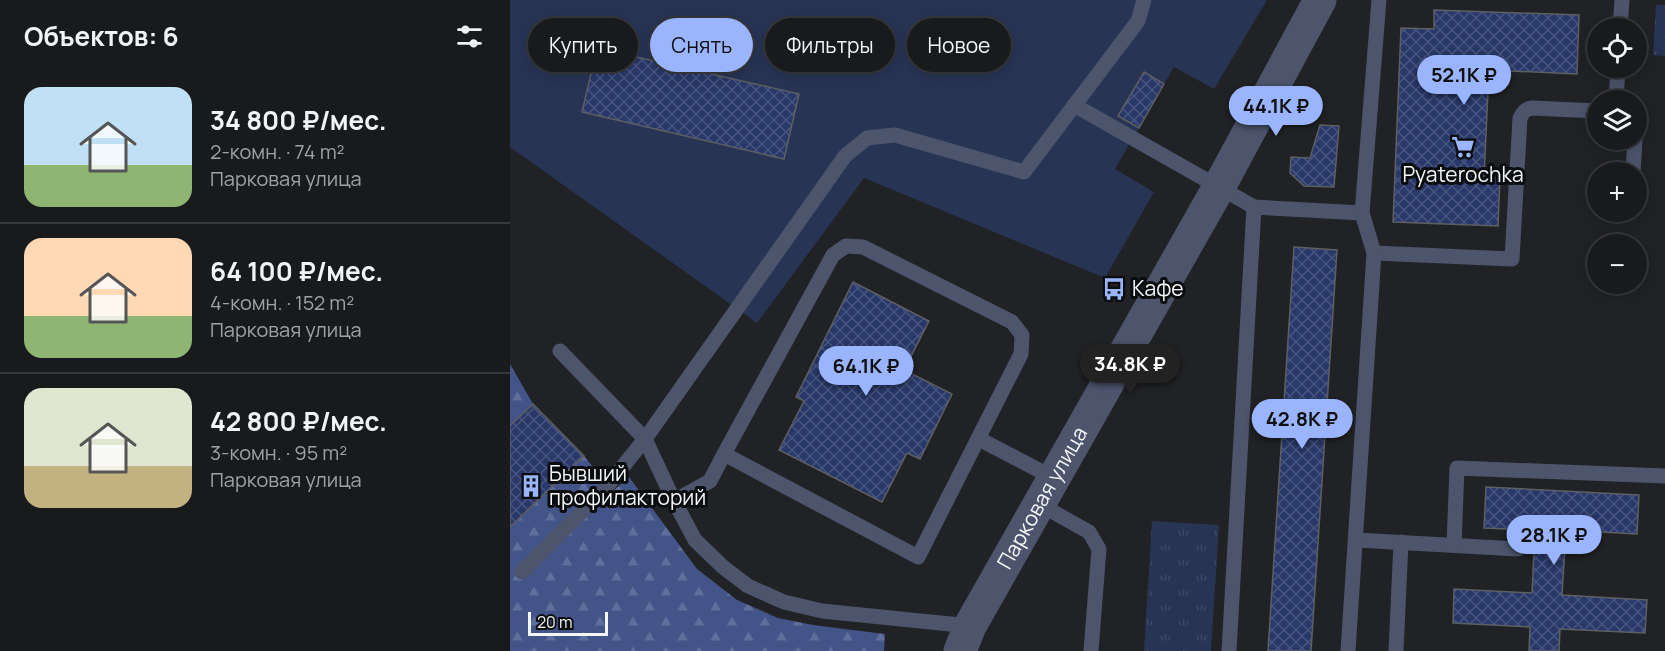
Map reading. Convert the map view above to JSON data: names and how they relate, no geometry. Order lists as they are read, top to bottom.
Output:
{
  "streets": {
    "street": ["Парковая улица"]
  },
  "places": {
    "supermarket": ["Pyaterochka"],
    "bus stop": ["Кафе"],
    "building": ["Бывший профилакторий"]
  },
  "scale_bar": "20 m",
  "page": {
    "heading": "Объектов: 6",
    "map_buttons": ["+", "−"],
    "chip": [
      "Купить",
      "Снять",
      "Фильтры",
      "Новое"
    ],
    "price": [
      "52.1K ₽",
      "44.1K ₽",
      "34.8K ₽",
      "64.1K ₽",
      "42.8K ₽",
      "28.1K ₽"
    ],
    "list": [
      {
        "name": "34 800 ₽/мес.",
        "note": "2-комн. · 74 m² · Парковая улица"
      },
      {
        "name": "64 100 ₽/мес.",
        "note": "4-комн. · 152 m² · Парковая улица"
      },
      {
        "name": "42 800 ₽/мес.",
        "note": "3-комн. · 95 m² · Парковая улица"
      }
    ],
    "scale": "20 m"
  }
}
